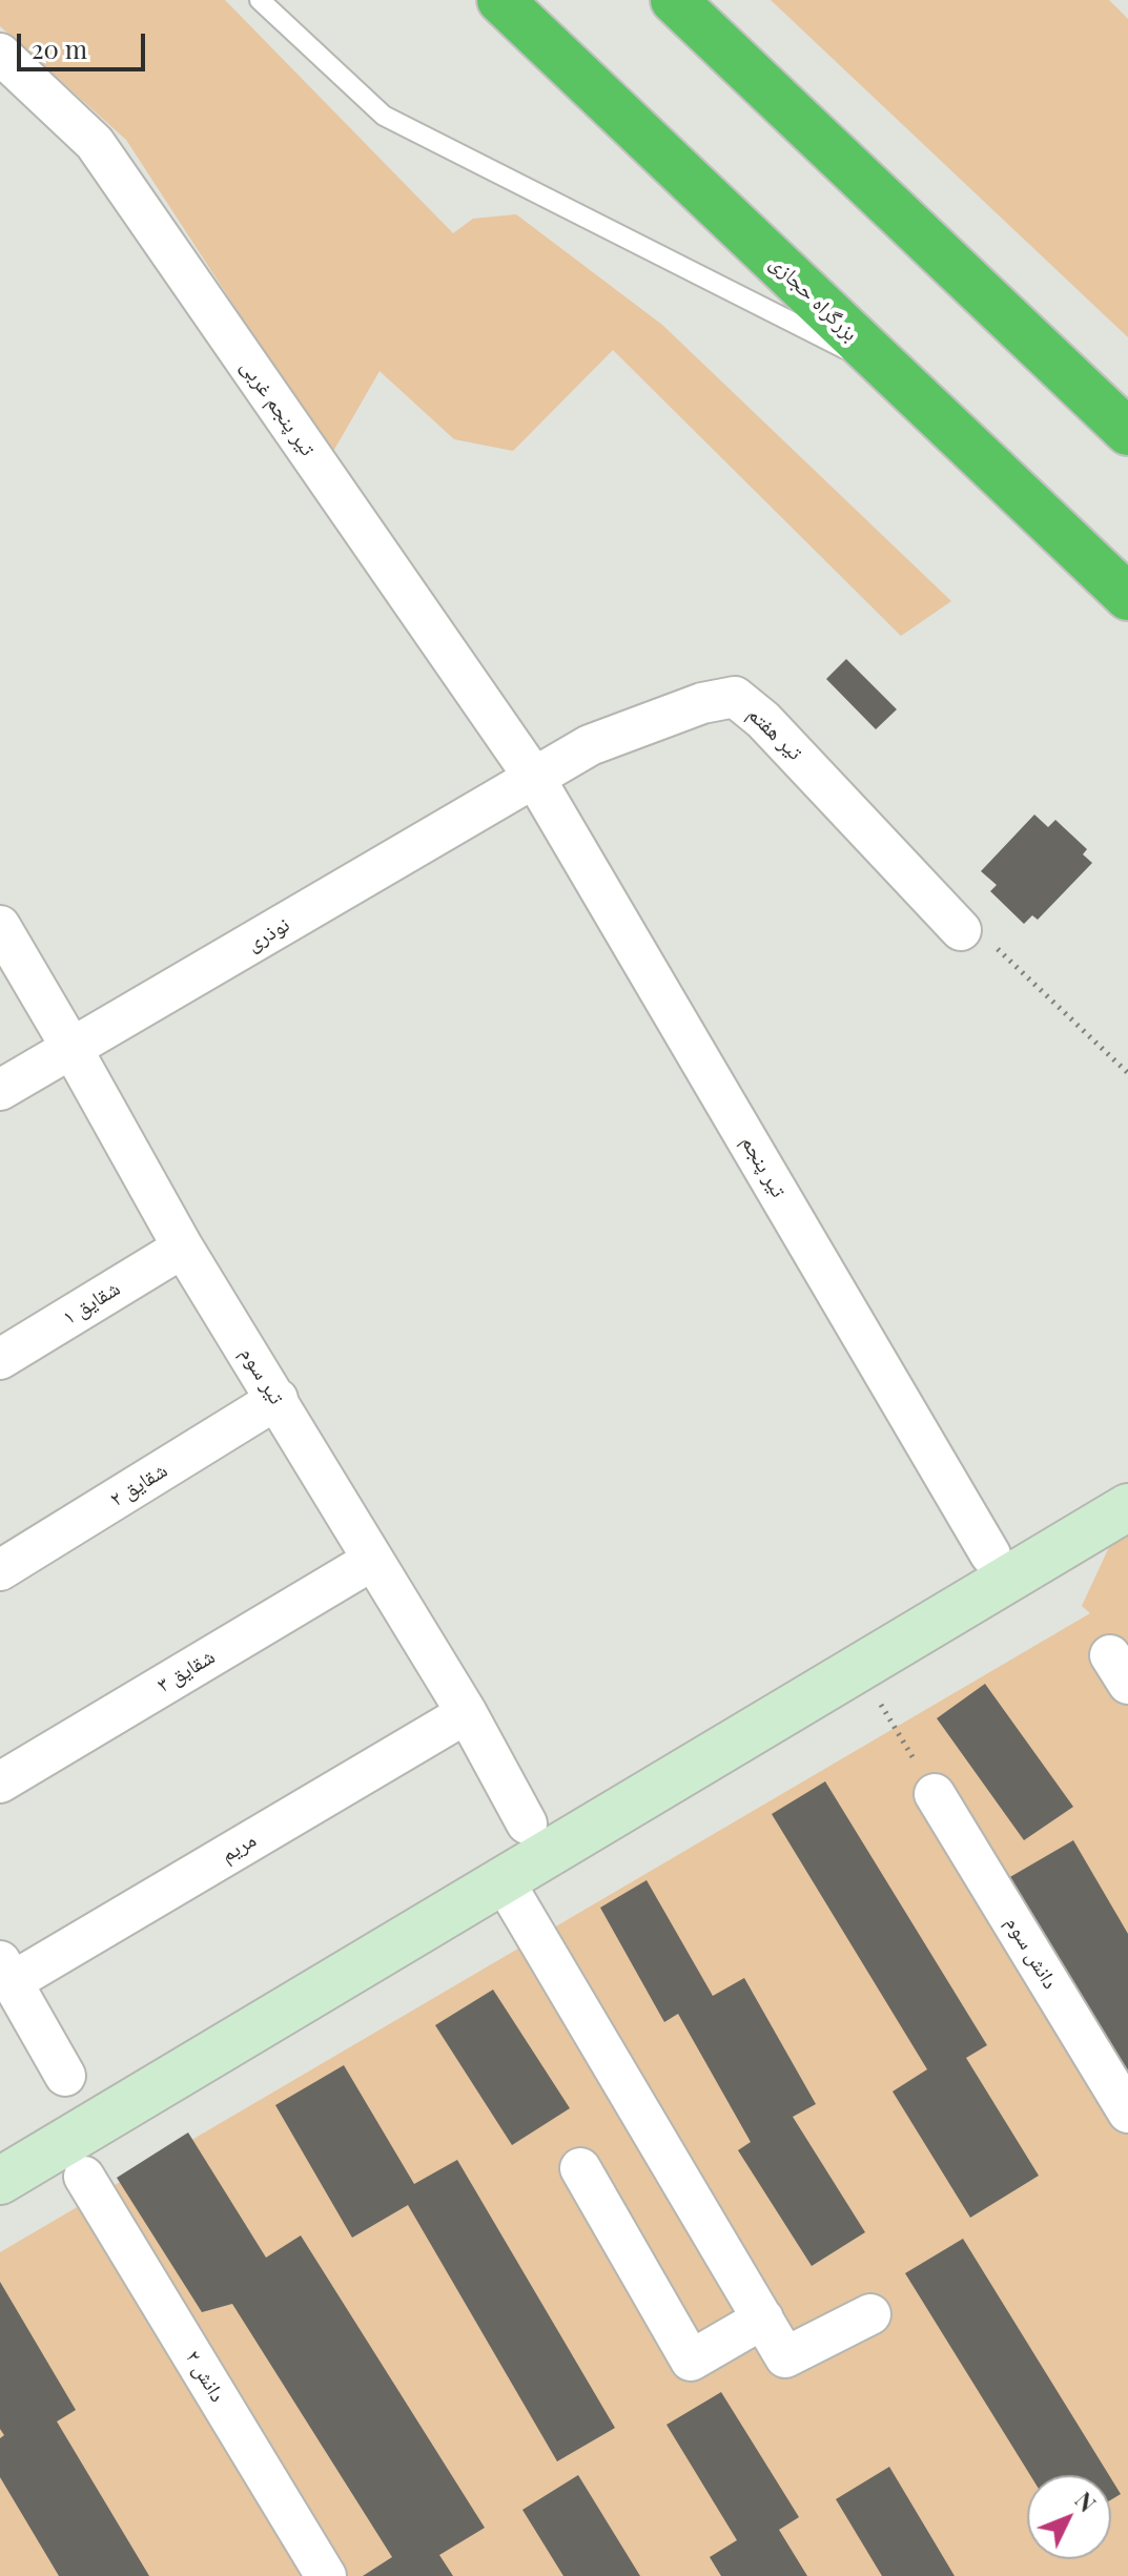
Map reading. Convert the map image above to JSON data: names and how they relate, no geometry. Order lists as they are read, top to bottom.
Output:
{
  "streets": {
    "highway": ["بزرگراه حجازی"],
    "street": [
      "تیر پنجم غربی",
      "تیر هفتم",
      "نوذری",
      "تیر پنجم",
      "شقایق ۱",
      "تیر سوم",
      "شقایق ۲",
      "شقایق ۳",
      "مریم",
      "دانش سوم",
      "دانش ۲"
    ]
  },
  "crossings": [
    ["تیر پنجم غربی", "تیر هفتم"],
    ["تیر پنجم غربی", "نوذری"],
    ["تیر پنجم غربی", "تیر پنجم"],
    ["تیر هفتم", "نوذری"],
    ["تیر هفتم", "تیر پنجم"],
    ["نوذری", "تیر پنجم"],
    ["نوذری", "تیر سوم"],
    ["شقایق ۱", "تیر سوم"],
    ["تیر سوم", "شقایق ۲"],
    ["تیر سوم", "شقایق ۳"],
    ["تیر سوم", "مریم"]
  ],
  "scale_bar": "20 m",
  "north": "top right"
}
